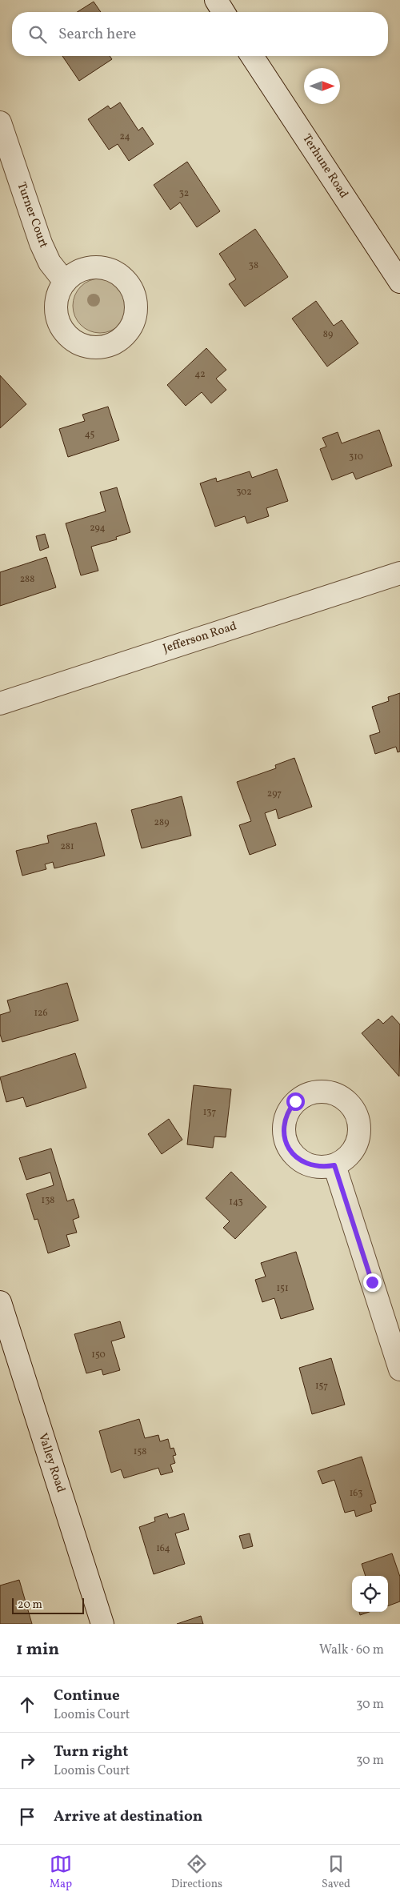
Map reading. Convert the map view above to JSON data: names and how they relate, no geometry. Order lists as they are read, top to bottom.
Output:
{
  "streets": {
    "street": [
      "Terhune Road",
      "Turner Court",
      "Jefferson Road",
      "Valley Road"
    ]
  },
  "house_numbers": [
    "24",
    "32",
    "38",
    "89",
    "42",
    "45",
    "310",
    "302",
    "294",
    "288",
    "297",
    "289",
    "281",
    "126",
    "137",
    "138",
    "143",
    "151",
    "150",
    "157",
    "158",
    "163",
    "164"
  ],
  "scale_bar": "20 m",
  "north": "right",
  "page": {
    "search": "Search here",
    "scale": "20 m",
    "heading": ["1 min", "Walk · 60 m"],
    "list": [
      ["Continue", "Loomis Court", "30 m"],
      ["Turn right", "Loomis Court", "30 m"],
      "Arrive at destination"
    ],
    "nav": ["Map", "Directions", "Saved"]
  }
}
